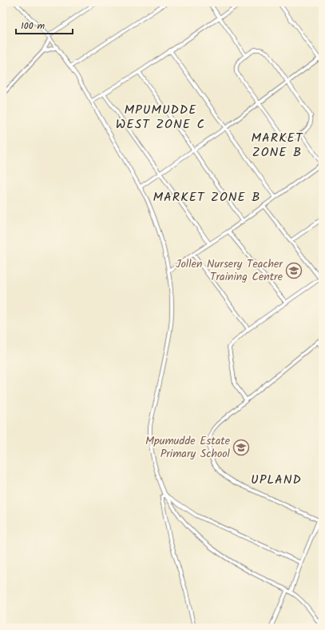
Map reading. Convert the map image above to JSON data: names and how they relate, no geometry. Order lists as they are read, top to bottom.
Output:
{
  "districts": [
    "MPUMUDDE WEST ZONE C",
    "MARKET ZONE B",
    "MARKET ZONE B",
    "UPLAND"
  ],
  "places": {
    "school or university": ["Jollen Nursery Teacher Training Centre", "Mpumudde Estate Primary School"]
  },
  "scale_bar": "100 m"
}
